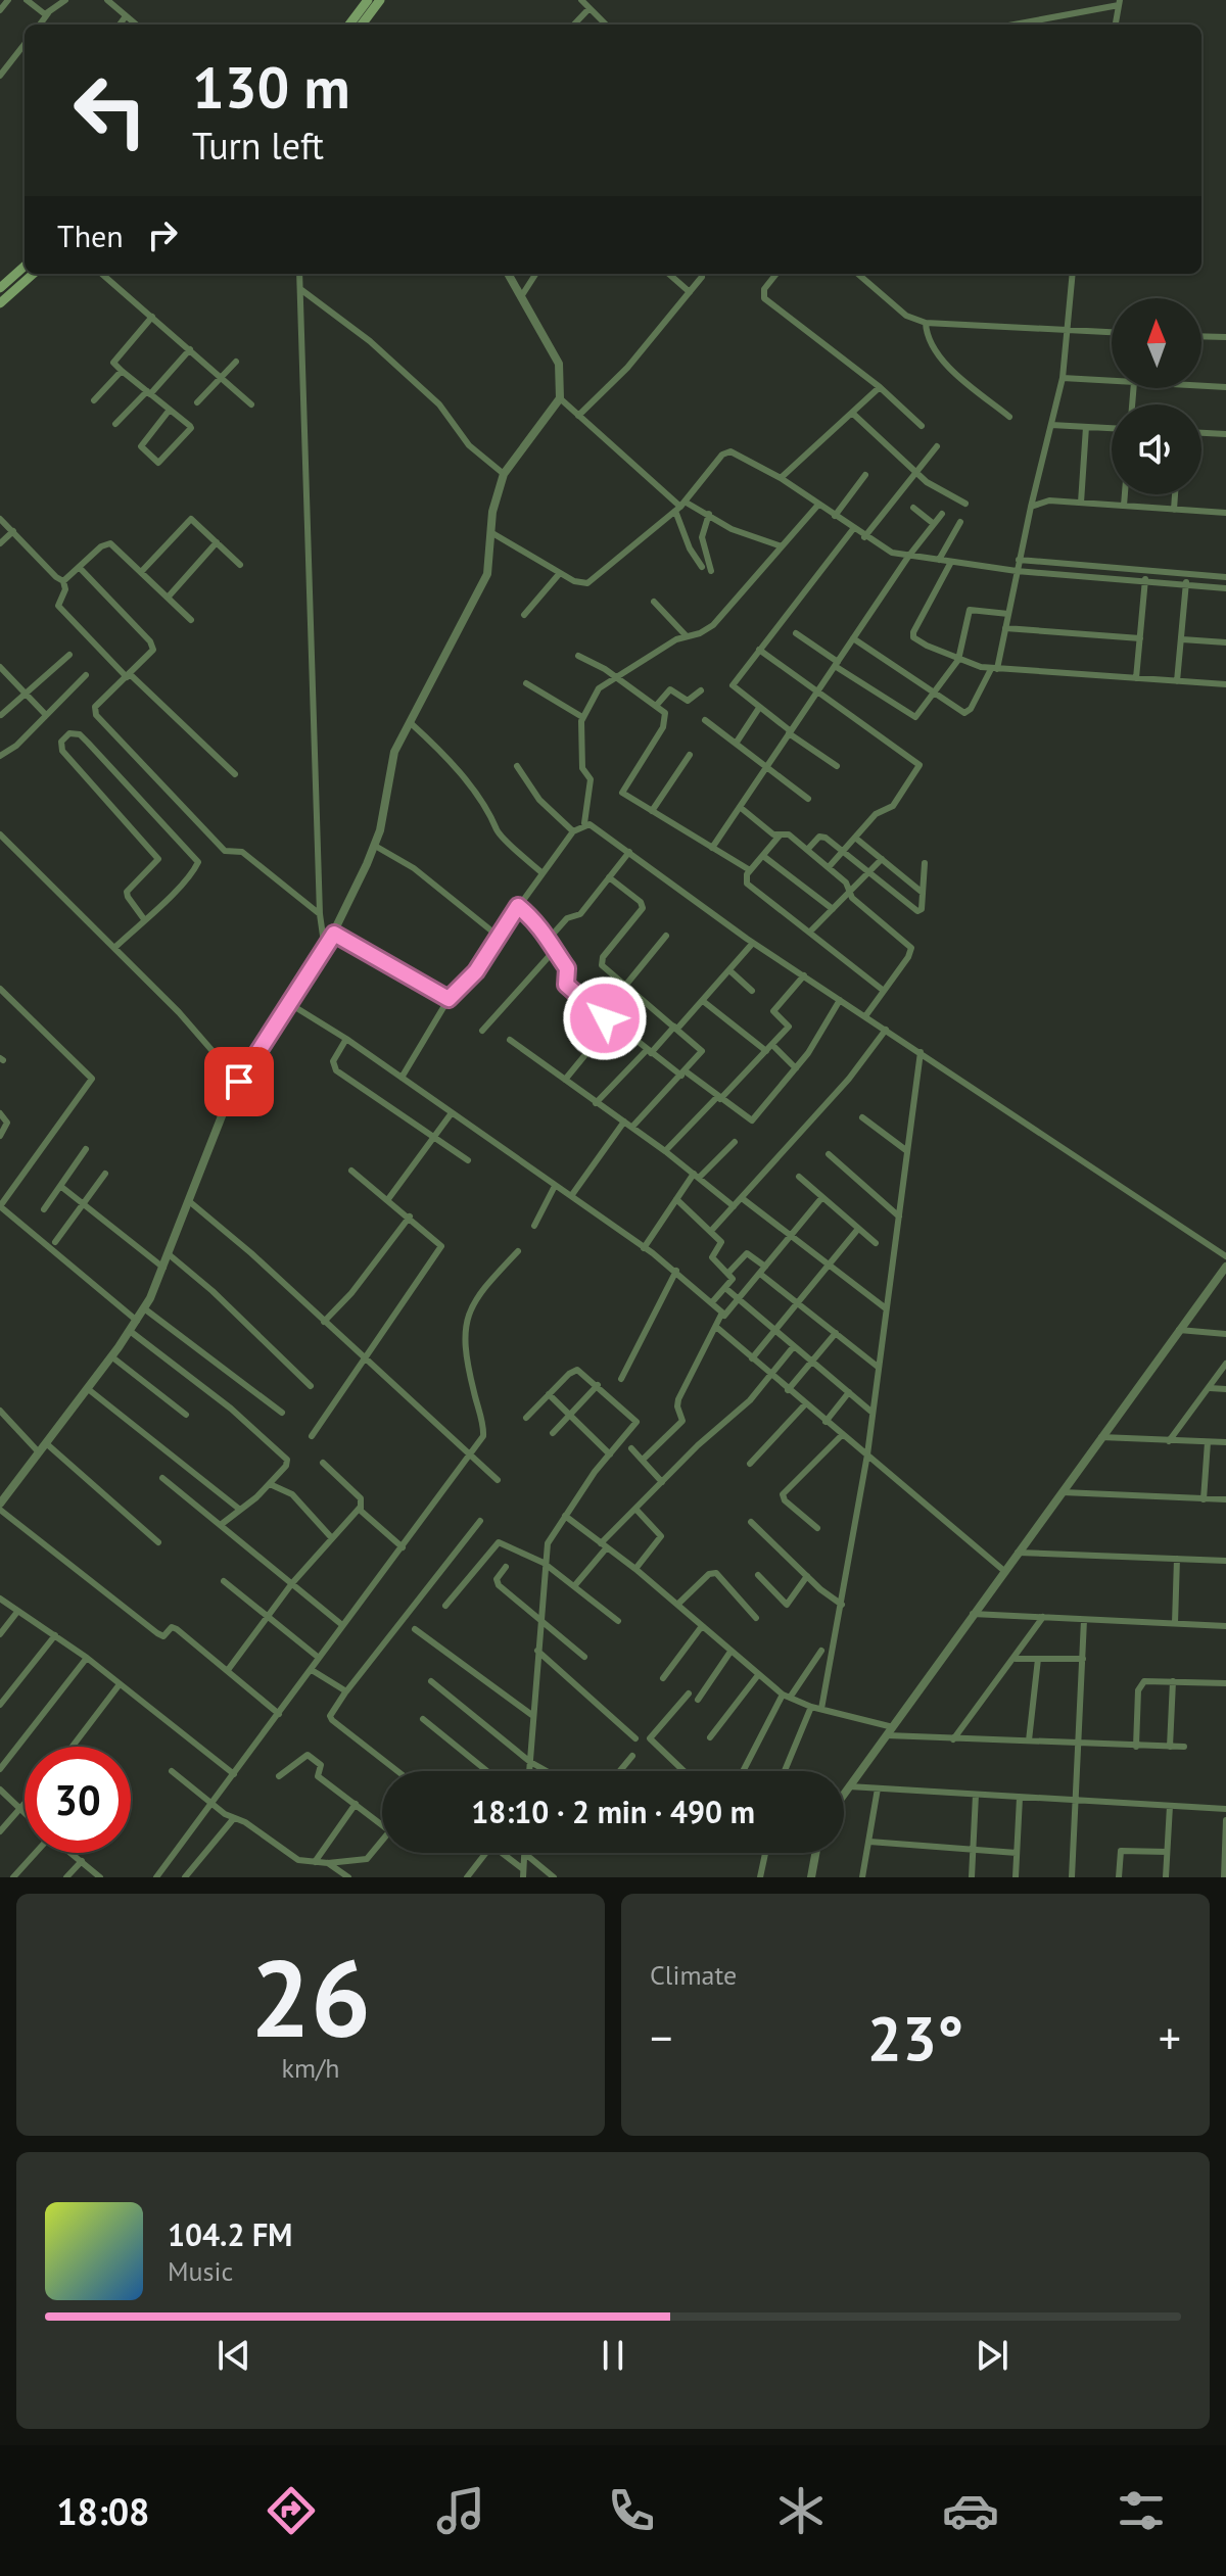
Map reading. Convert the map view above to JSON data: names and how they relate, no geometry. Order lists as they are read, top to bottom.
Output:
{
  "north": "top",
  "page": {
    "turn": ["130 m", "Turn left"],
    "then": "Then",
    "limit": "30",
    "trip": "18:10 · 2 min · 490 m",
    "tile": [
      ["26", "km/h"],
      "Climate"
    ],
    "heat": ["−", "23°", "+"],
    "song": ["104.2 FM", "Music"],
    "tabs": "18:08"
  }
}
